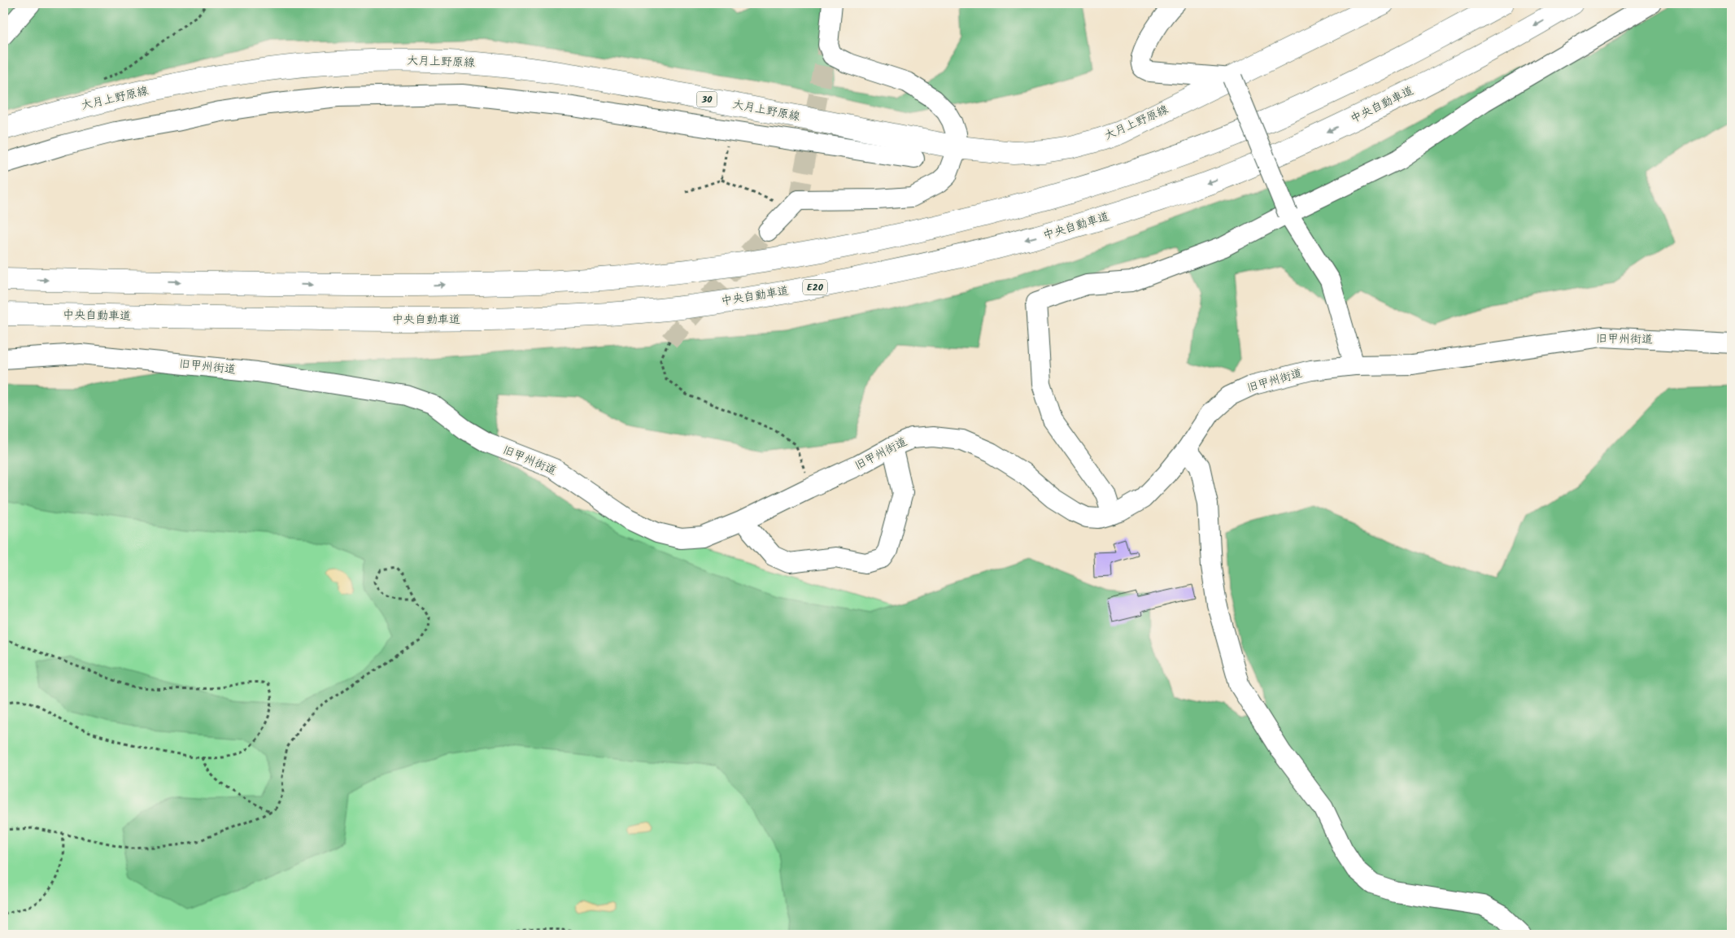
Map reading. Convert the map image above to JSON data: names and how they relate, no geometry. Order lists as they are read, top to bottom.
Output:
{
  "streets": {
    "main road": [
      "大月上野原線",
      "30",
      "中央自動車道",
      "E20"
    ],
    "street": ["旧甲州街道"]
  }
}
